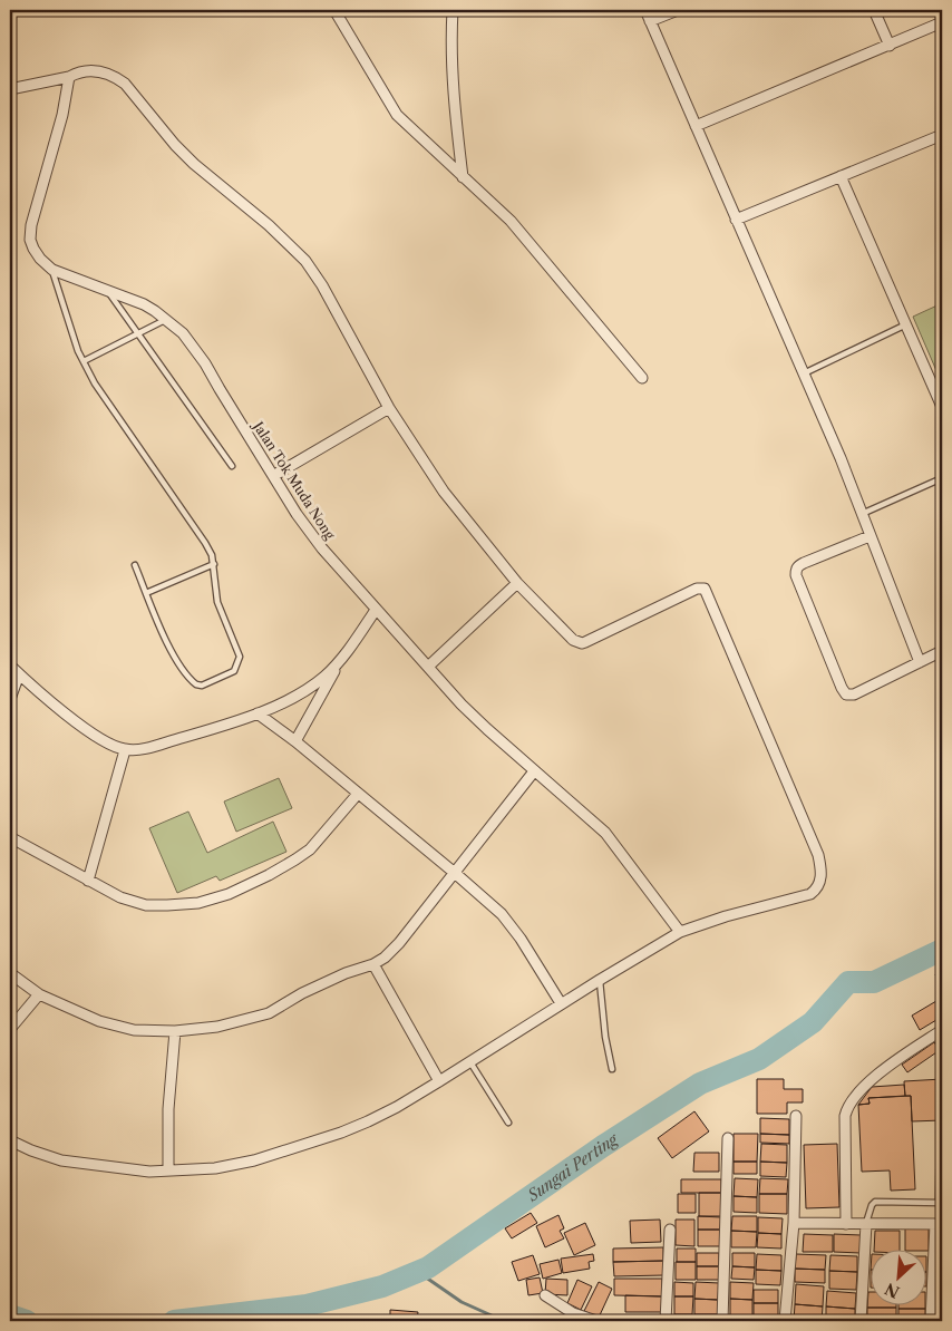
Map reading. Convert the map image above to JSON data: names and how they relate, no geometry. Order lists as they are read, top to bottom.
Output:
{
  "streets": {
    "street": ["Jalan Tok Muda Nong"]
  },
  "water": ["Sungai Perting"],
  "north": "bottom left"
}
